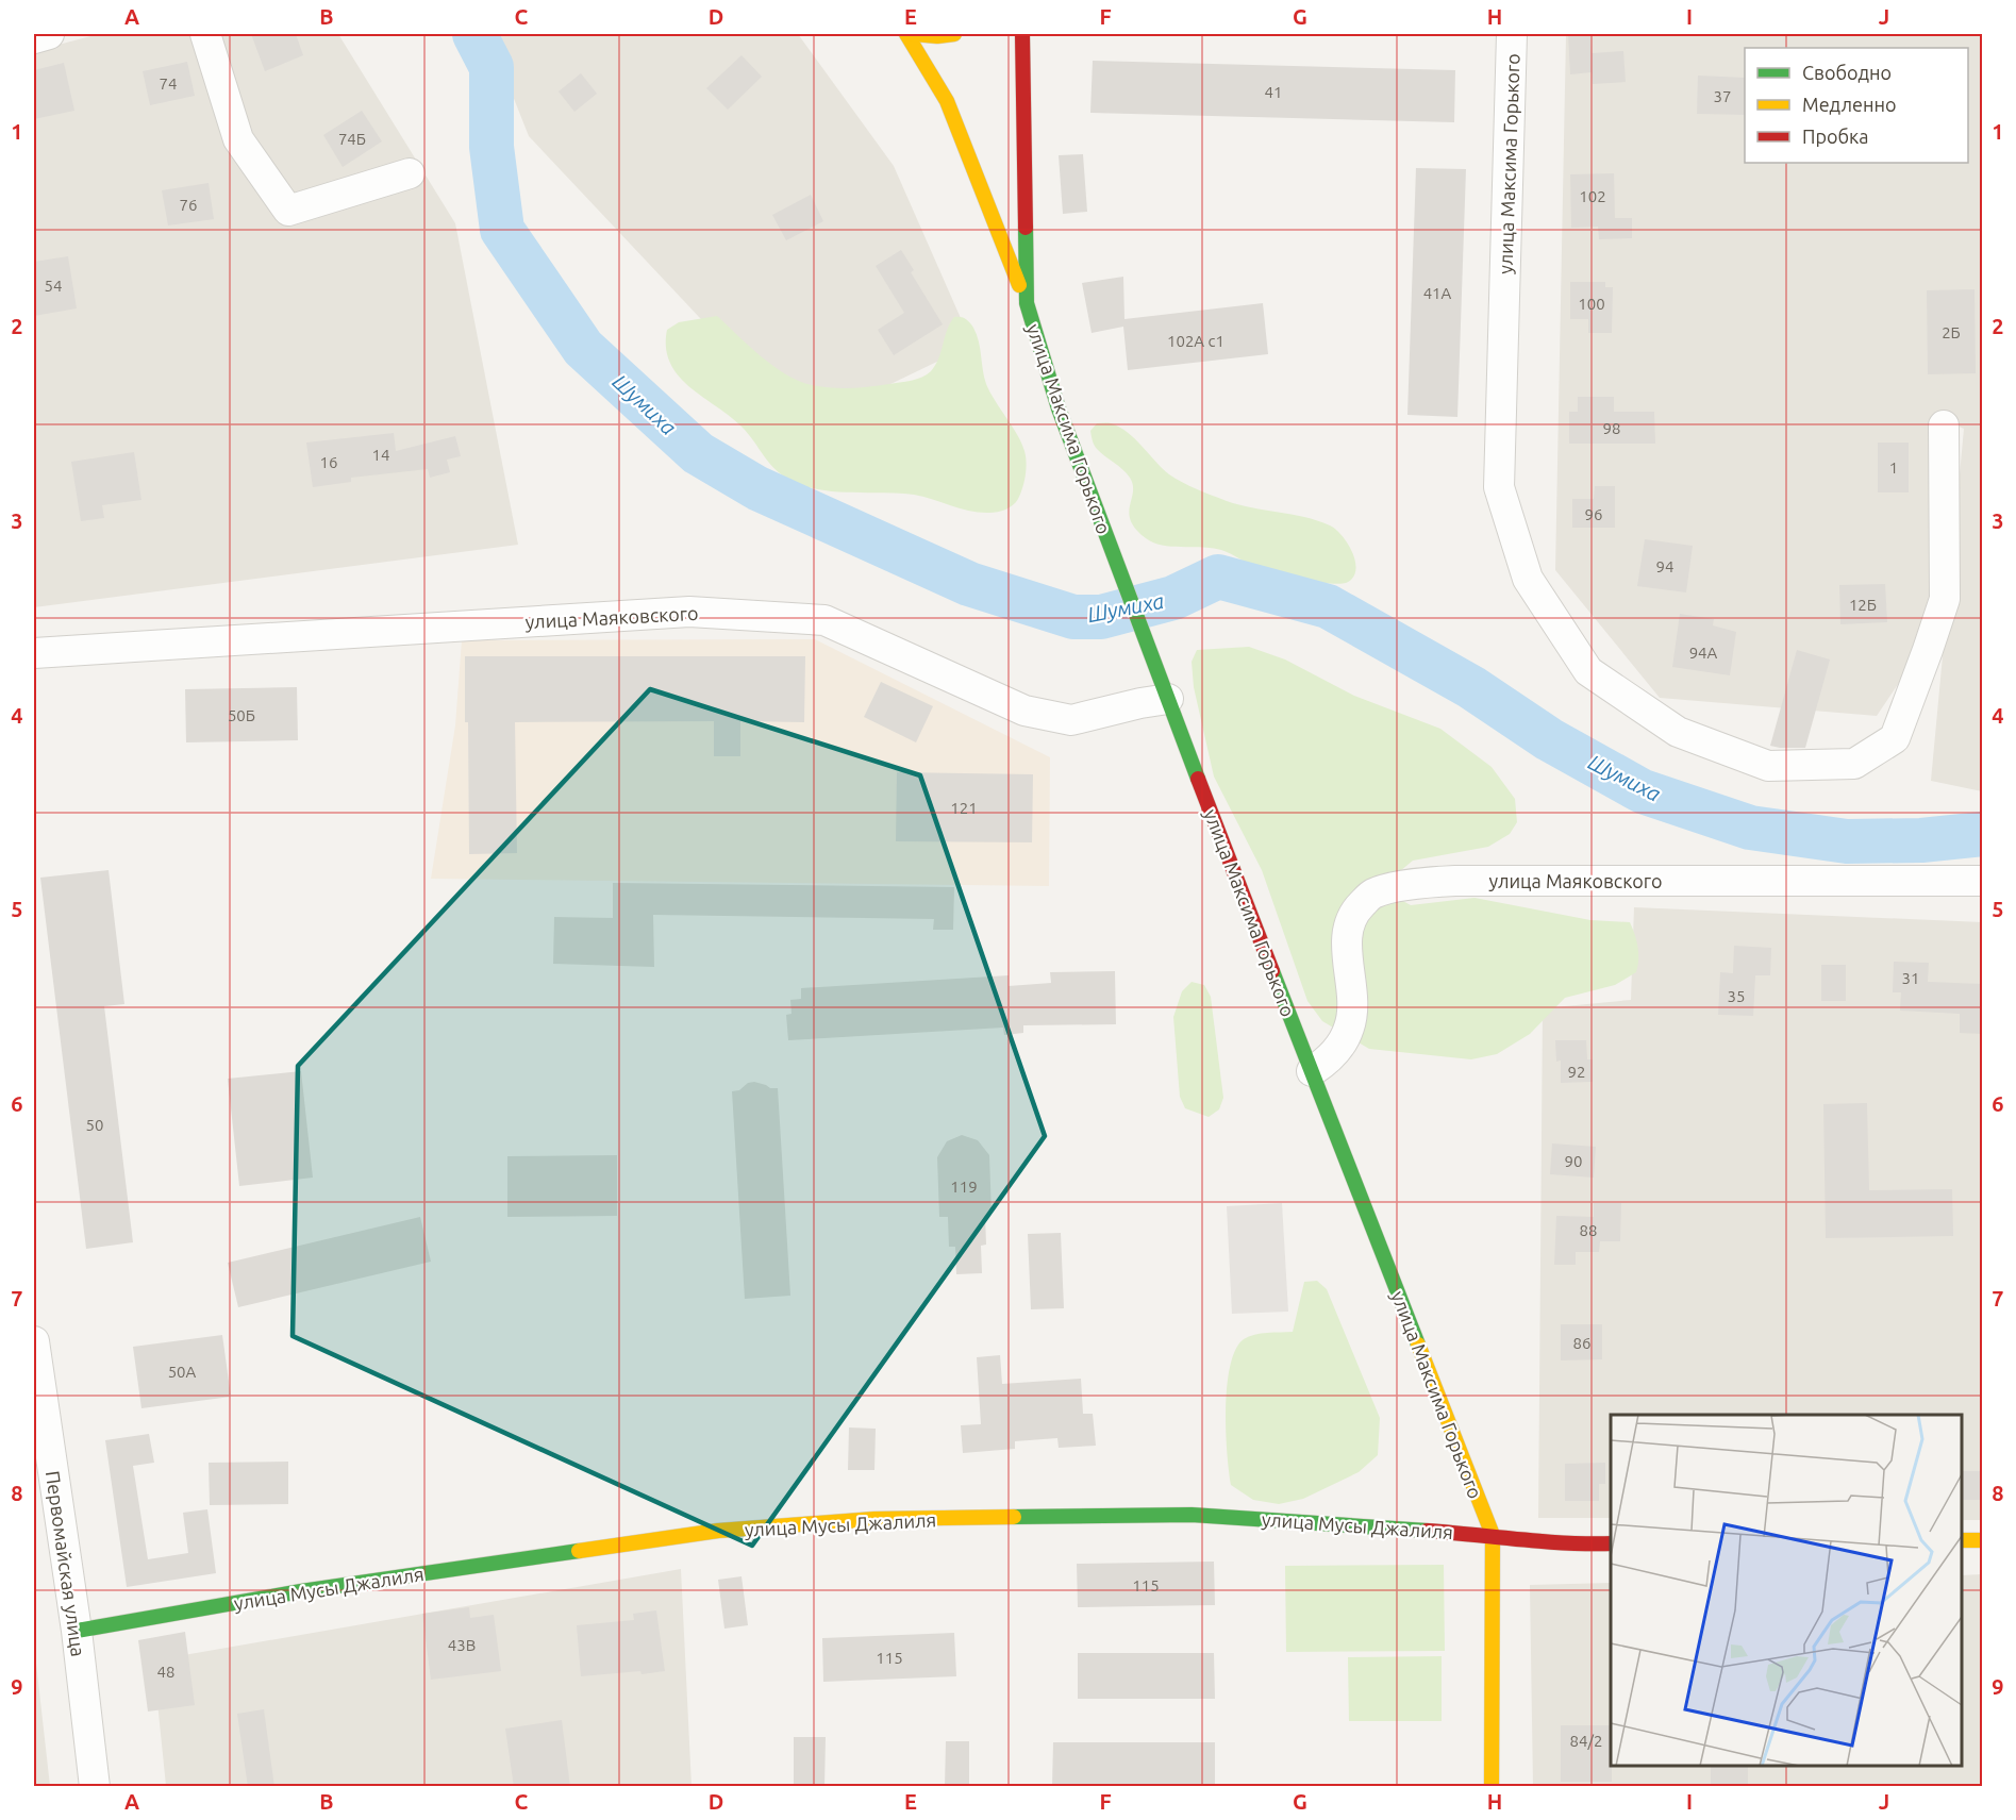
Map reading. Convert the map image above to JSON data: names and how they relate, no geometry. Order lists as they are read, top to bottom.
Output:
{
  "streets": {
    "street": [
      "улица Максима Горького",
      "улица Маяковского",
      "улица Мусы Джалиля",
      "Первомайская улица"
    ]
  },
  "crossings": [
    ["улица Максима Горького", "улица Маяковского"],
    ["улица Максима Горького", "улица Мусы Джалиля"],
    ["улица Мусы Джалиля", "Первомайская улица"]
  ],
  "water": ["Шумиха"],
  "house_numbers": [
    "74",
    "41",
    "37",
    "74Б",
    "102",
    "76",
    "54",
    "41А",
    "100",
    "2Б",
    "102А с1",
    "98",
    "14",
    "16",
    "1",
    "96",
    "94",
    "12Б",
    "94А",
    "50Б",
    "121",
    "31",
    "35",
    "92",
    "50",
    "90",
    "119",
    "88",
    "86",
    "50А",
    "115",
    "43В",
    "115",
    "48",
    "84/2"
  ],
  "legend": ["Свободно", "Медленно", "Пробка"],
  "grid": {
    "columns": [
      "A",
      "B",
      "C",
      "D",
      "E",
      "F",
      "G",
      "H",
      "I",
      "J"
    ],
    "rows": [
      "1",
      "2",
      "3",
      "4",
      "5",
      "6",
      "7",
      "8",
      "9"
    ]
  }
}
